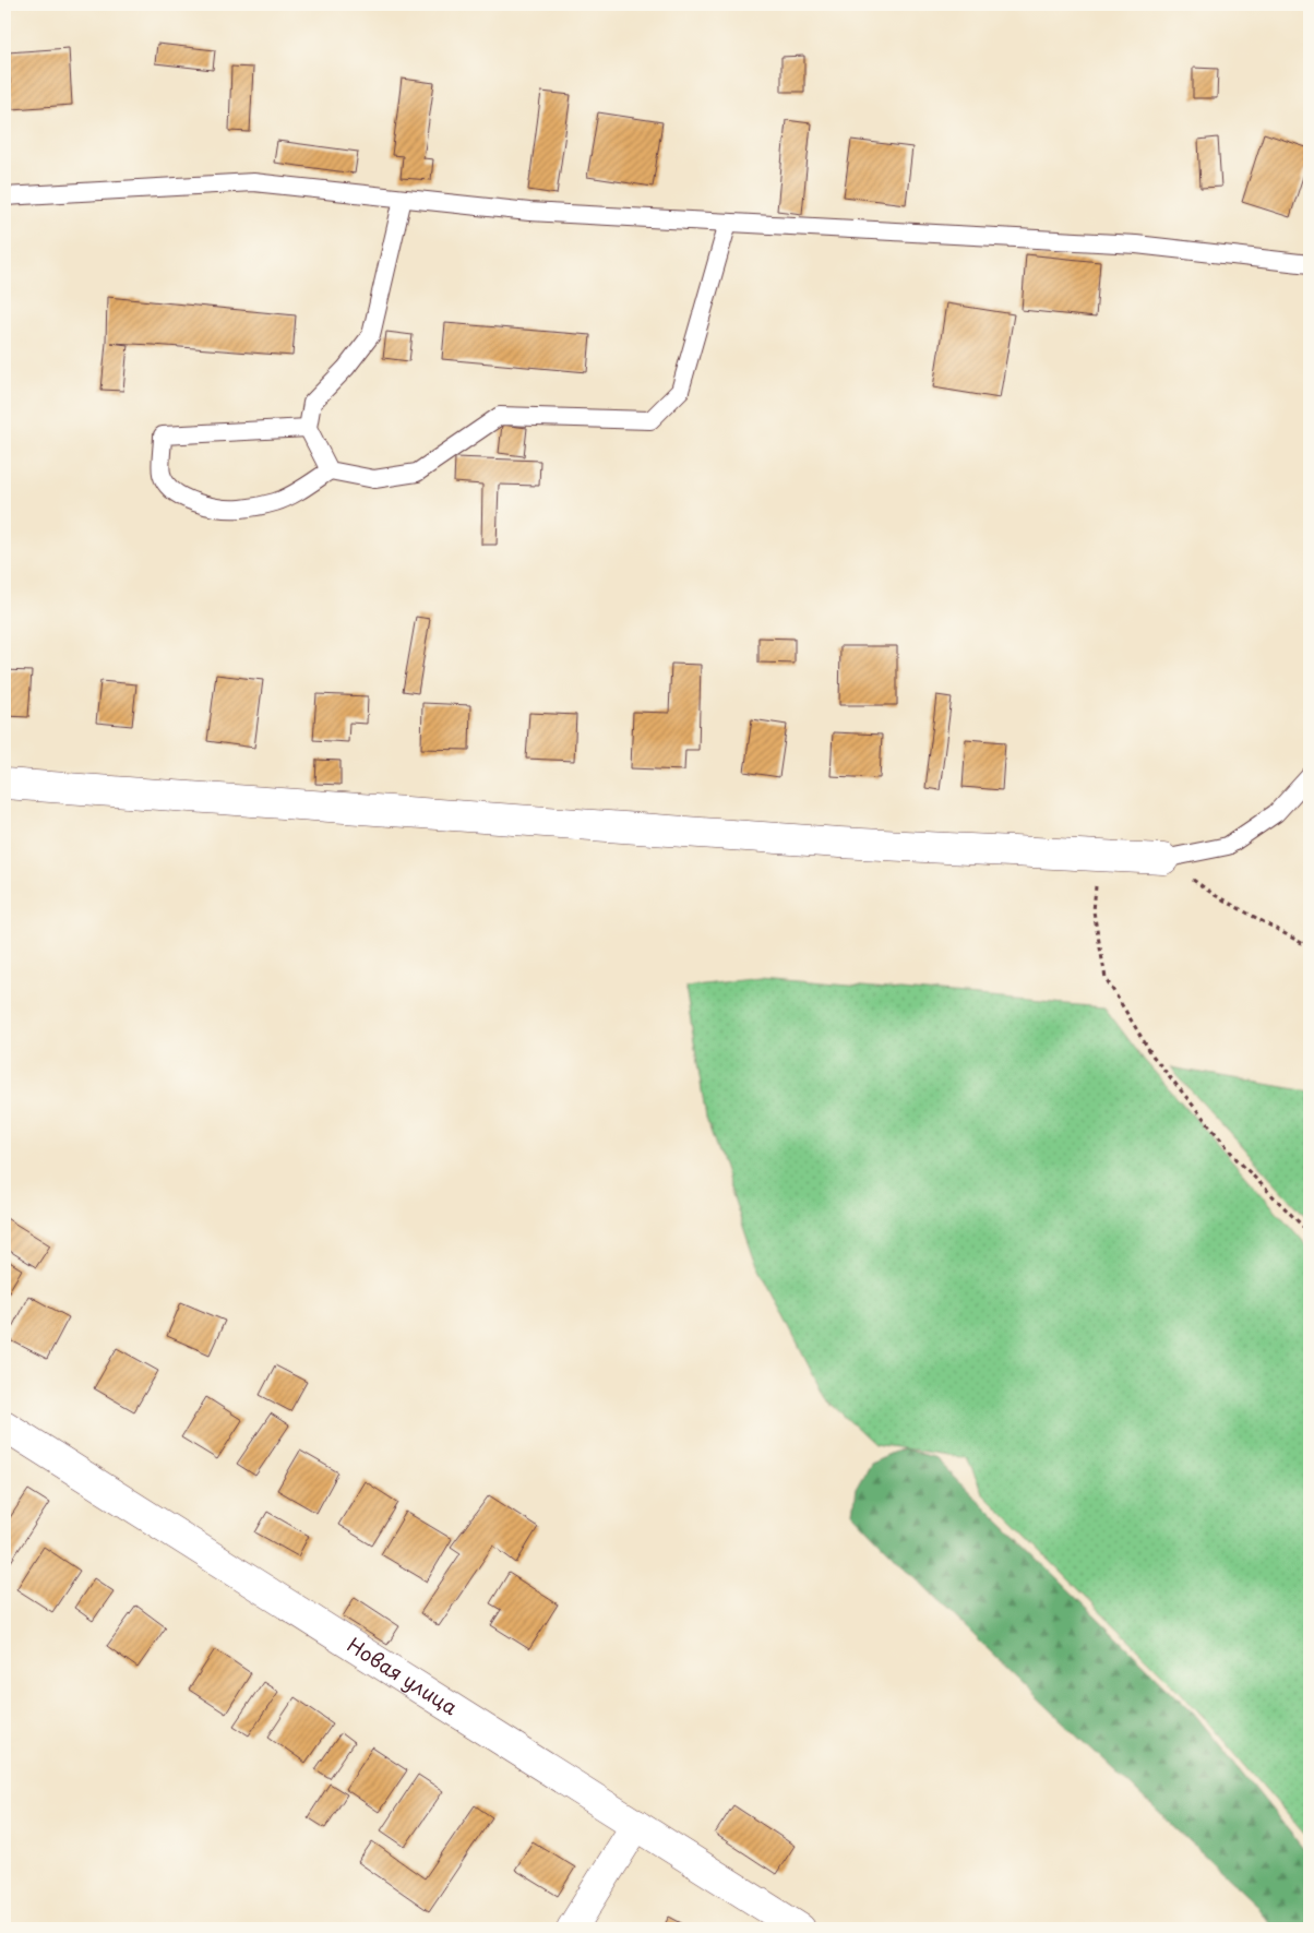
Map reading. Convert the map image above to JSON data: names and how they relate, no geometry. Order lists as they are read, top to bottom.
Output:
{
  "streets": {
    "street": ["Новая улица"]
  }
}
